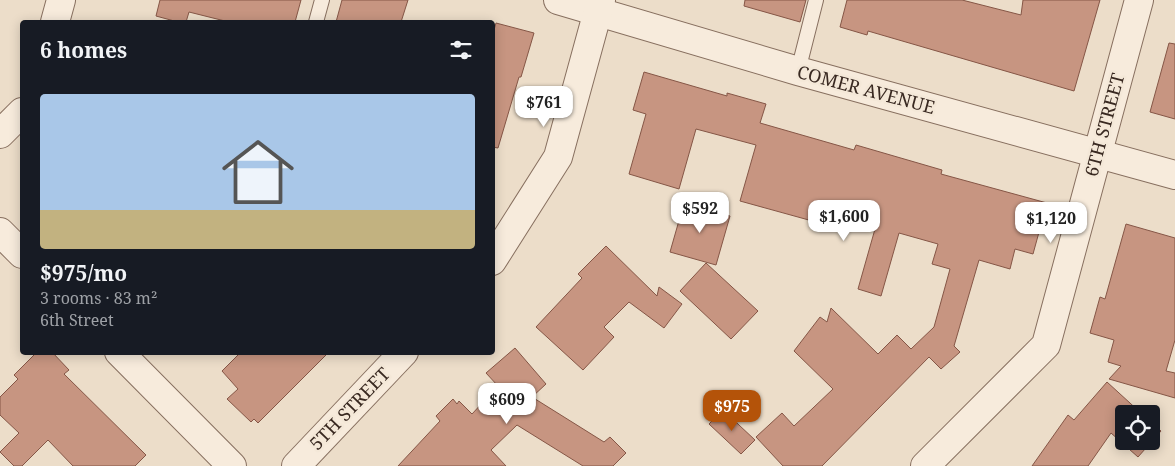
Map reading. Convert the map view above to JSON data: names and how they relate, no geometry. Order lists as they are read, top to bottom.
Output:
{
  "streets": {
    "street": ["COMER AVENUE", "6TH STREET", "5TH STREET"]
  },
  "crossings": [
    ["COMER AVENUE", "6TH STREET"]
  ],
  "page": {
    "heading": "6 homes",
    "list": [
      {
        "name": "$975/mo",
        "note": "3 rooms · 83 m² · 6th Street"
      }
    ],
    "price": [
      "$761",
      "$592",
      "$1,600",
      "$1,120",
      "$609",
      "$975"
    ]
  }
}
